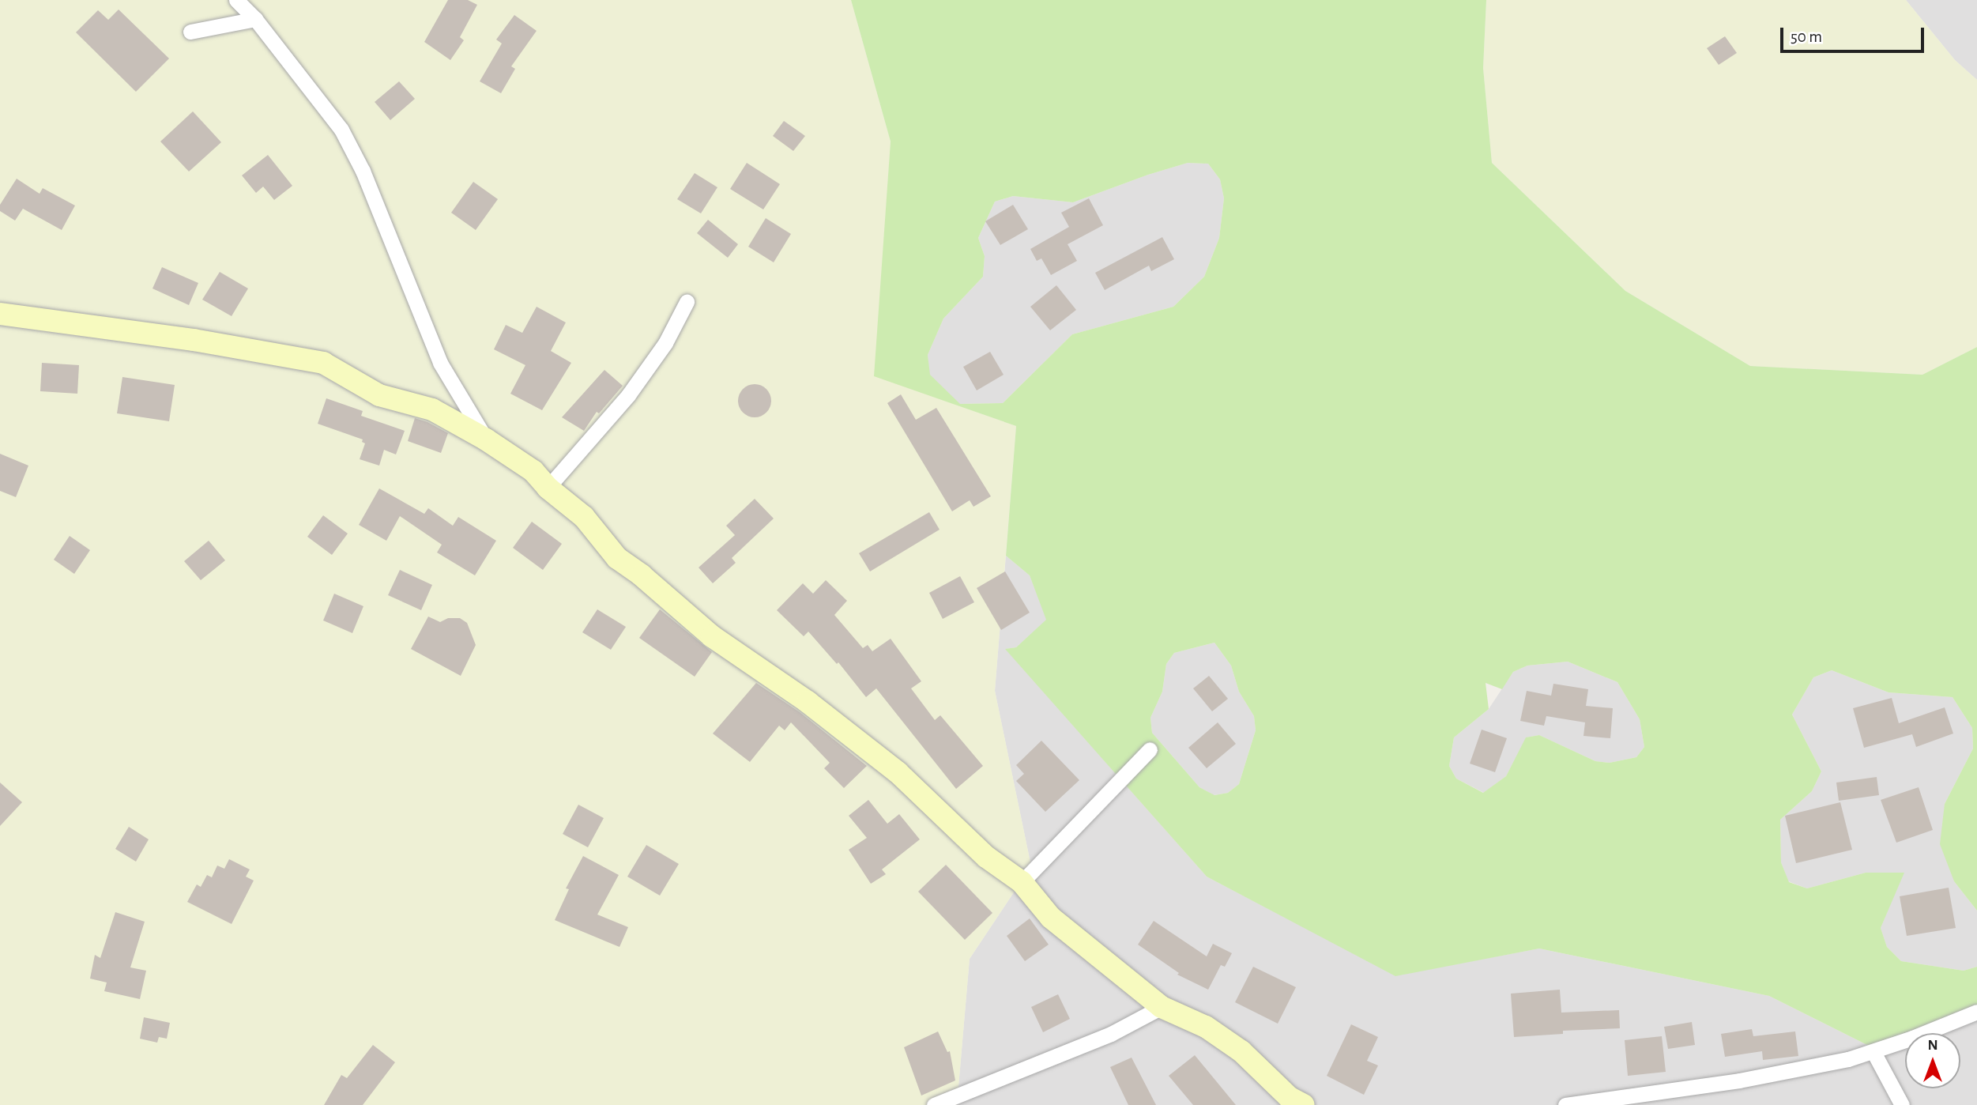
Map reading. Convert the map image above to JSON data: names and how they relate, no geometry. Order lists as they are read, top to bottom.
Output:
{
  "scale_bar": "50 m",
  "north": "top"
}
